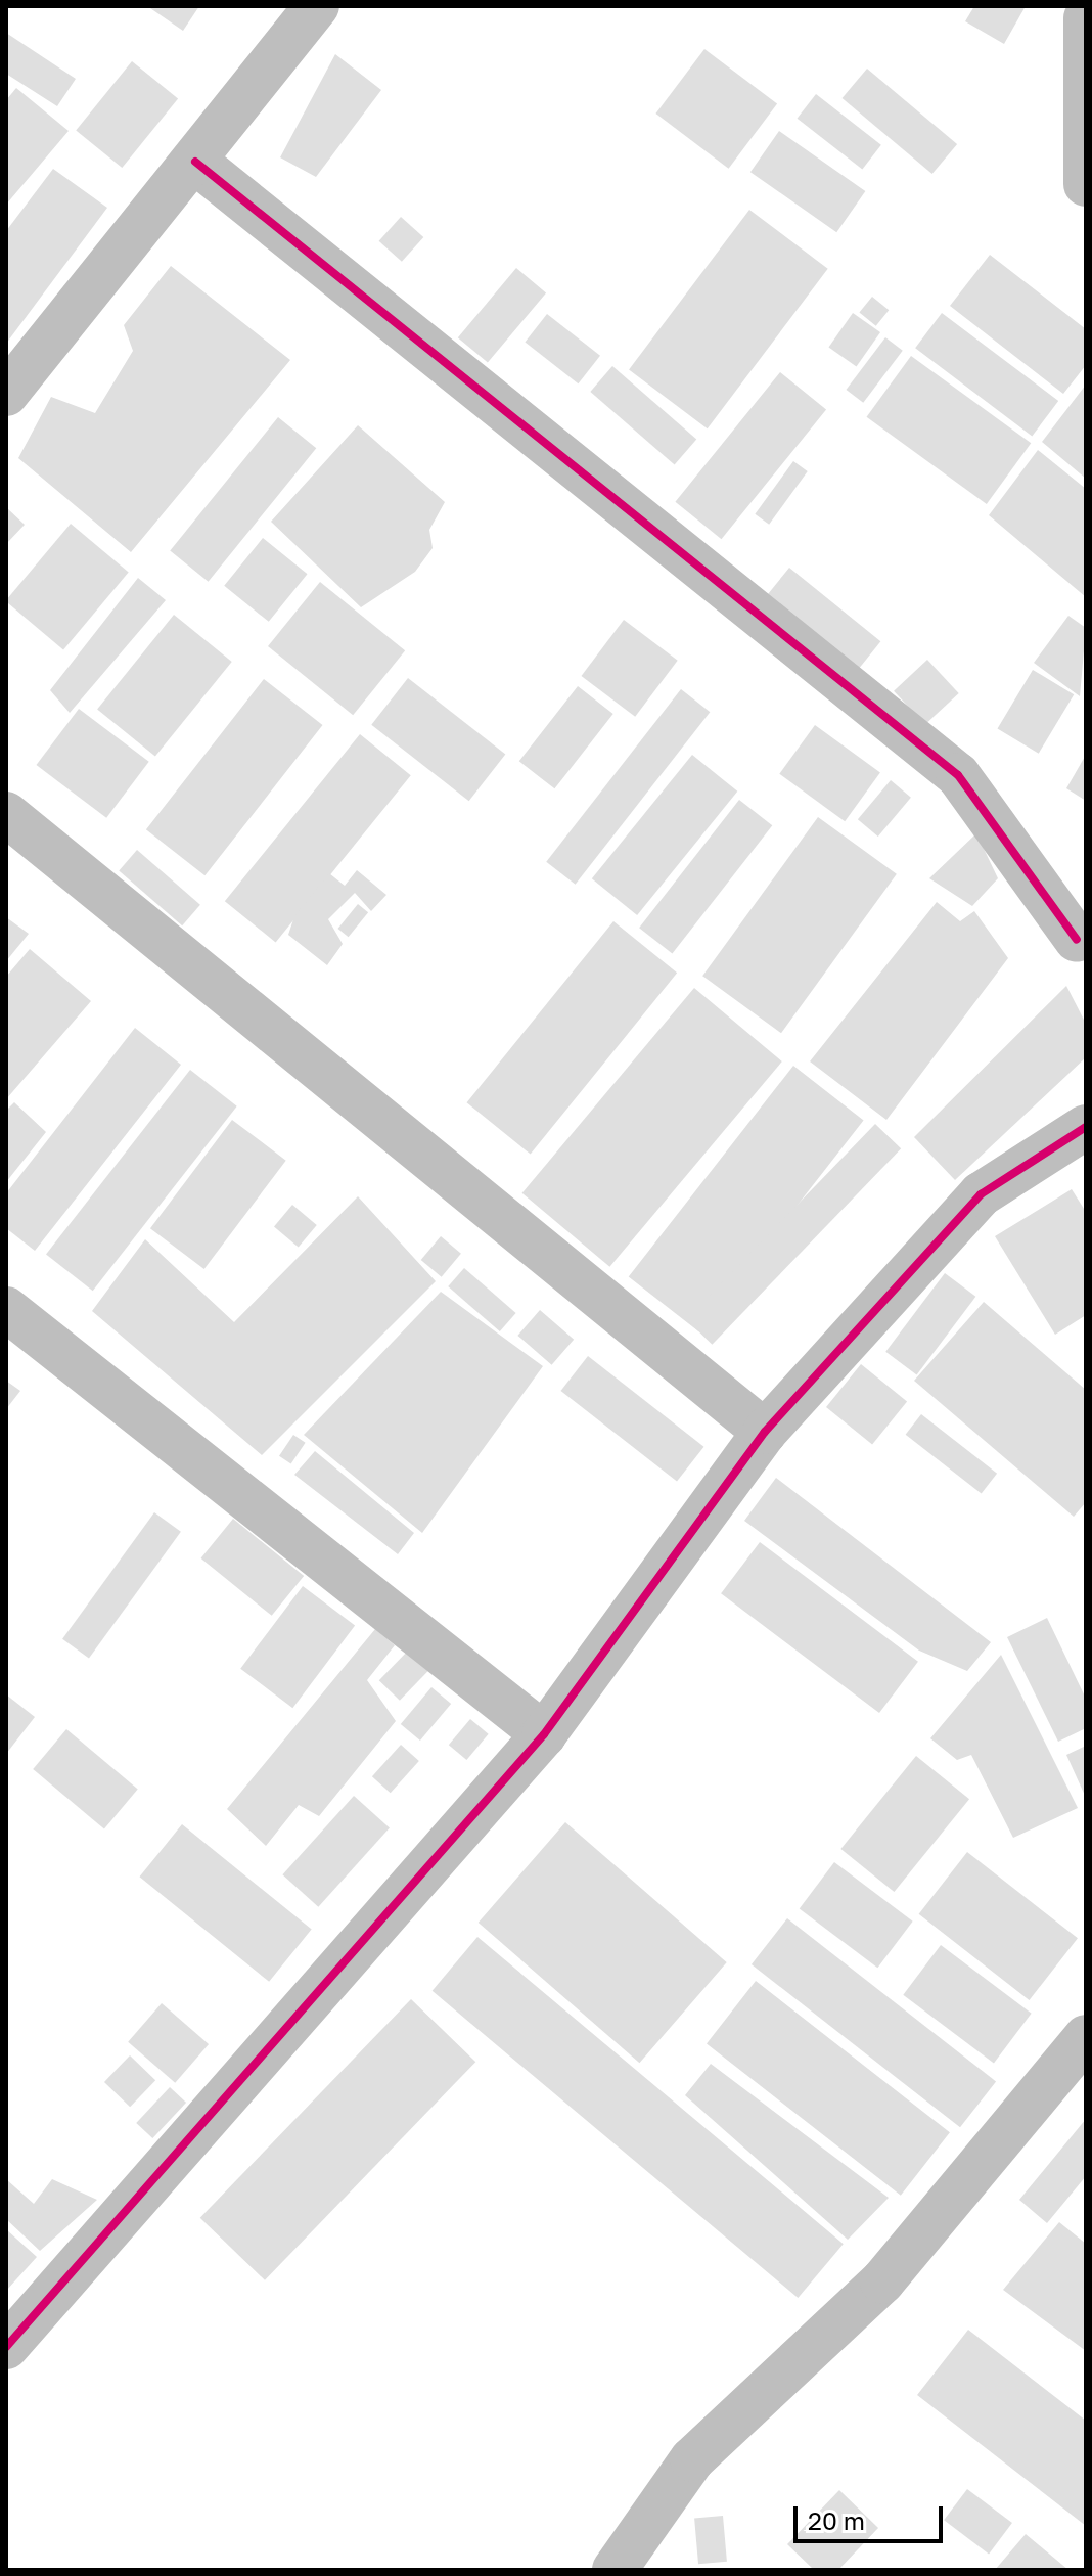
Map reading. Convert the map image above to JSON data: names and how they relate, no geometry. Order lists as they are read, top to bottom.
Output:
{
  "scale_bar": "20 m"
}
